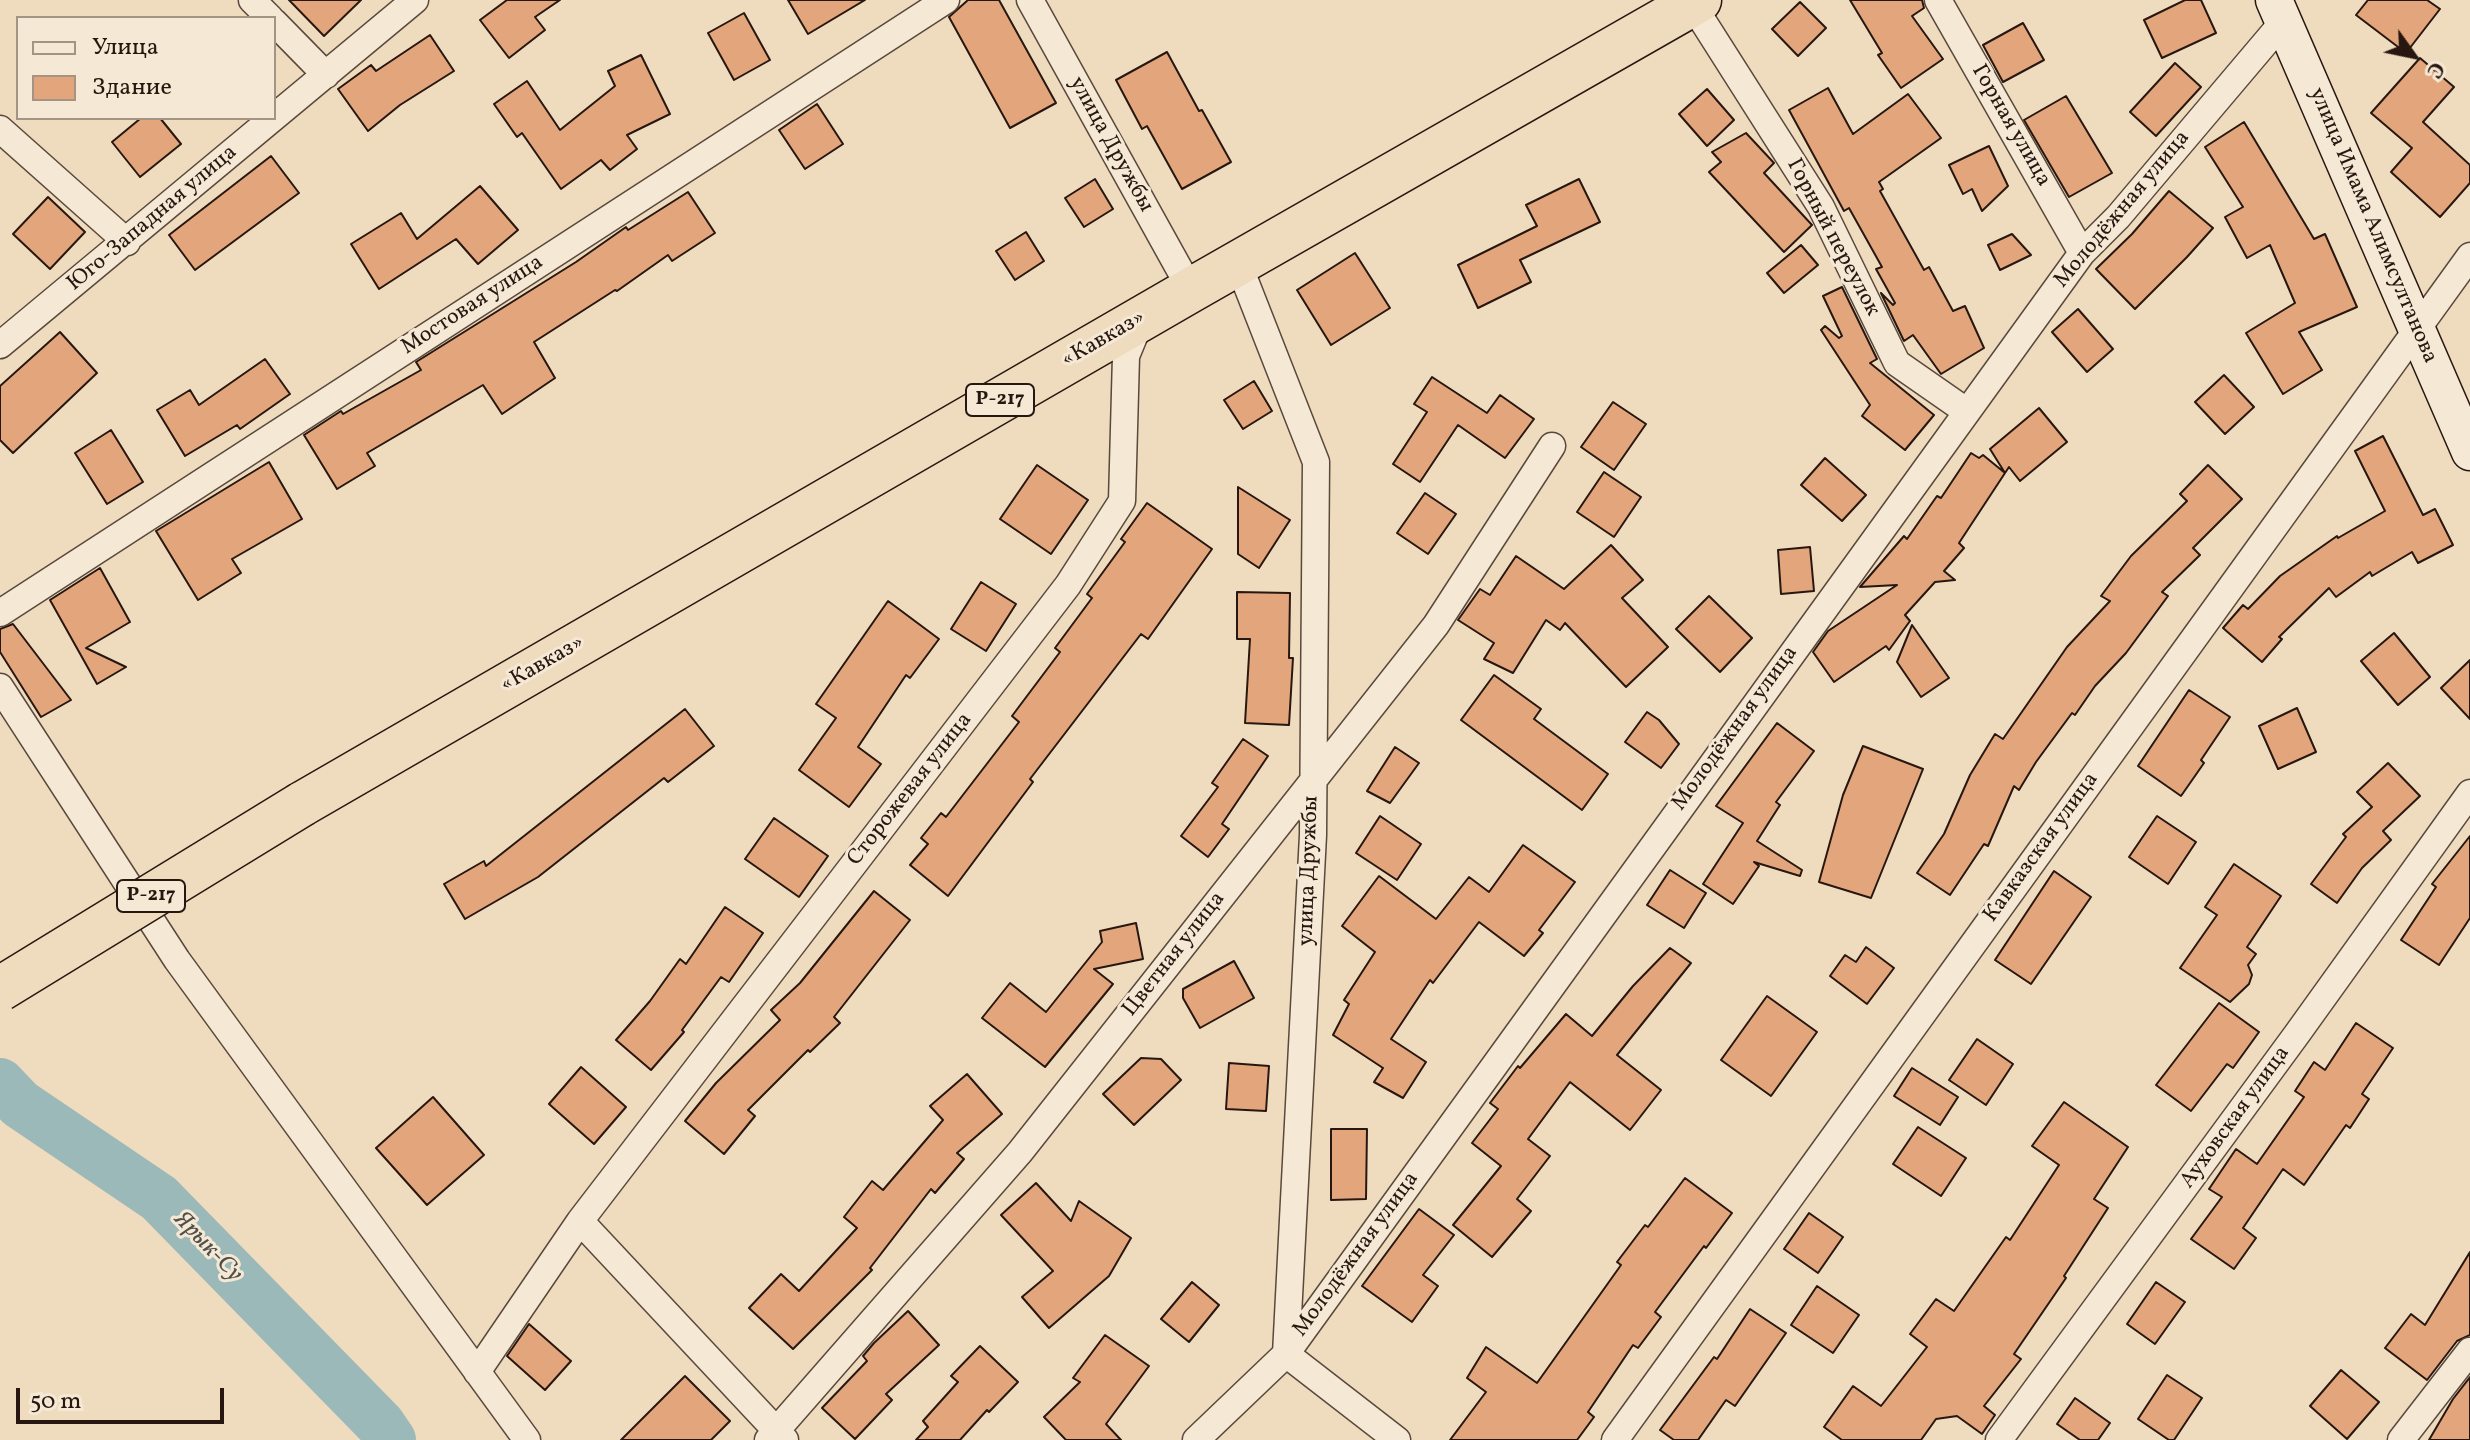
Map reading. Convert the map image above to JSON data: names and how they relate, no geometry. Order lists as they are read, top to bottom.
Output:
{
  "streets": {
    "highway": ["«Кавказ»", "Р-217"],
    "main road": ["улица Имама Алимсултанова"],
    "street": [
      "Горная улица",
      "улица Дружбы",
      "Молодёжная улица",
      "Юго-Западная улица",
      "Горный переулок",
      "Мостовая улица",
      "Сторожевая улица",
      "Кавказская улица",
      "Цветная улица",
      "Ауховская улица"
    ]
  },
  "crossings": [
    ["Горная улица", "Молодёжная улица"],
    ["улица Дружбы", "Молодёжная улица"],
    ["улица Дружбы", "«Кавказ»"],
    ["улица Дружбы", "Цветная улица"],
    ["Молодёжная улица", "улица Имама Алимсултанова"],
    ["Молодёжная улица", "Горный переулок"],
    ["улица Имама Алимсултанова", "Кавказская улица"],
    ["Горный переулок", "«Кавказ»"],
    ["«Кавказ»", "Сторожевая улица"]
  ],
  "water": ["Ярык-Су"],
  "legend": ["Улица", "Здание"],
  "scale_bar": "50 m",
  "north": "bottom right"
}
